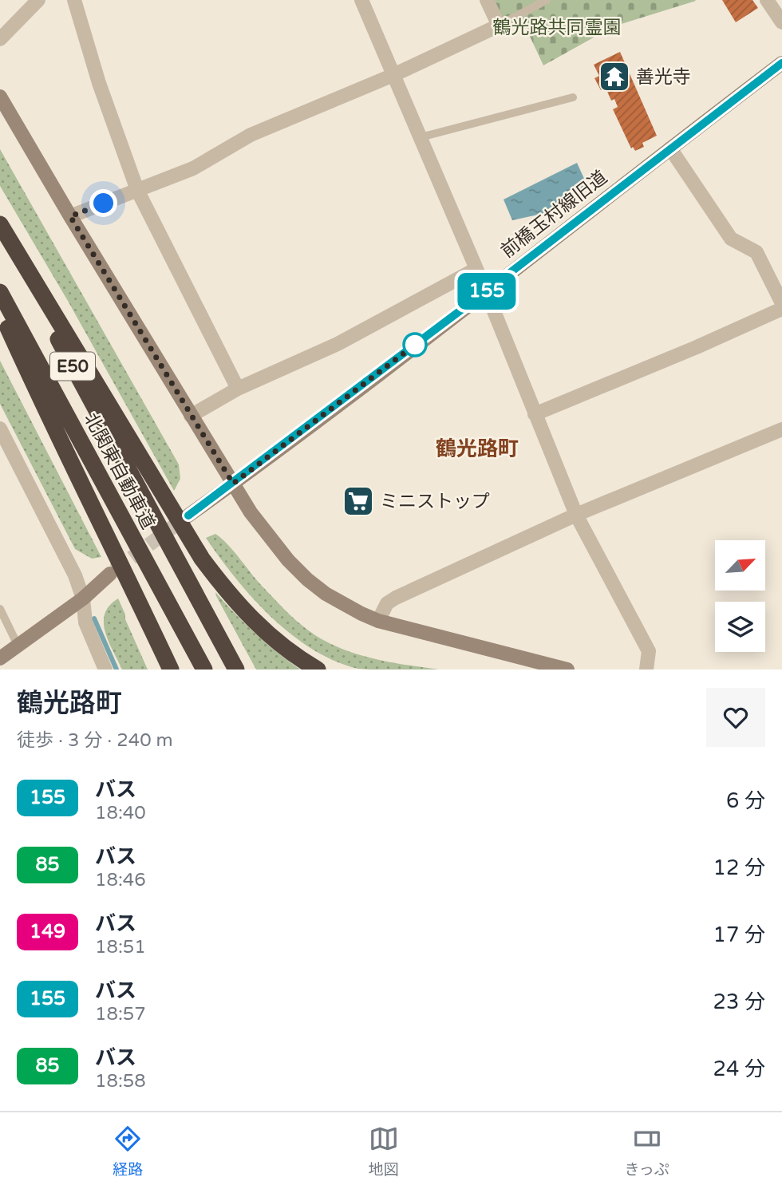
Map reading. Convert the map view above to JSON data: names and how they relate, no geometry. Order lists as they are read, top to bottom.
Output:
{
  "streets": {
    "highway": ["E50", "北関東自動車道"],
    "street": ["前橋玉村線旧道"]
  },
  "districts": ["鶴光路町"],
  "parks": ["鶴光路共同霊園"],
  "places": {
    "temple": ["善光寺"],
    "supermarket": ["ミニストップ"]
  },
  "lines": ["bus line 155"],
  "north": "top right",
  "page": {
    "on_map": "155",
    "heading": ["鶴光路町", "徒歩 · 3 分 · 240 m"],
    "list": [
      {
        "mark": "155",
        "name": "バス",
        "note": "18:40",
        "value": "6 分"
      },
      {
        "mark": "85",
        "name": "バス",
        "note": "18:46",
        "value": "12 分"
      },
      {
        "mark": "149",
        "name": "バス",
        "note": "18:51",
        "value": "17 分"
      },
      {
        "mark": "155",
        "name": "バス",
        "note": "18:57",
        "value": "23 分"
      },
      {
        "mark": "85",
        "name": "バス",
        "note": "18:58",
        "value": "24 分"
      }
    ],
    "tabs": ["経路", "地図", "きっぷ"]
  }
}
